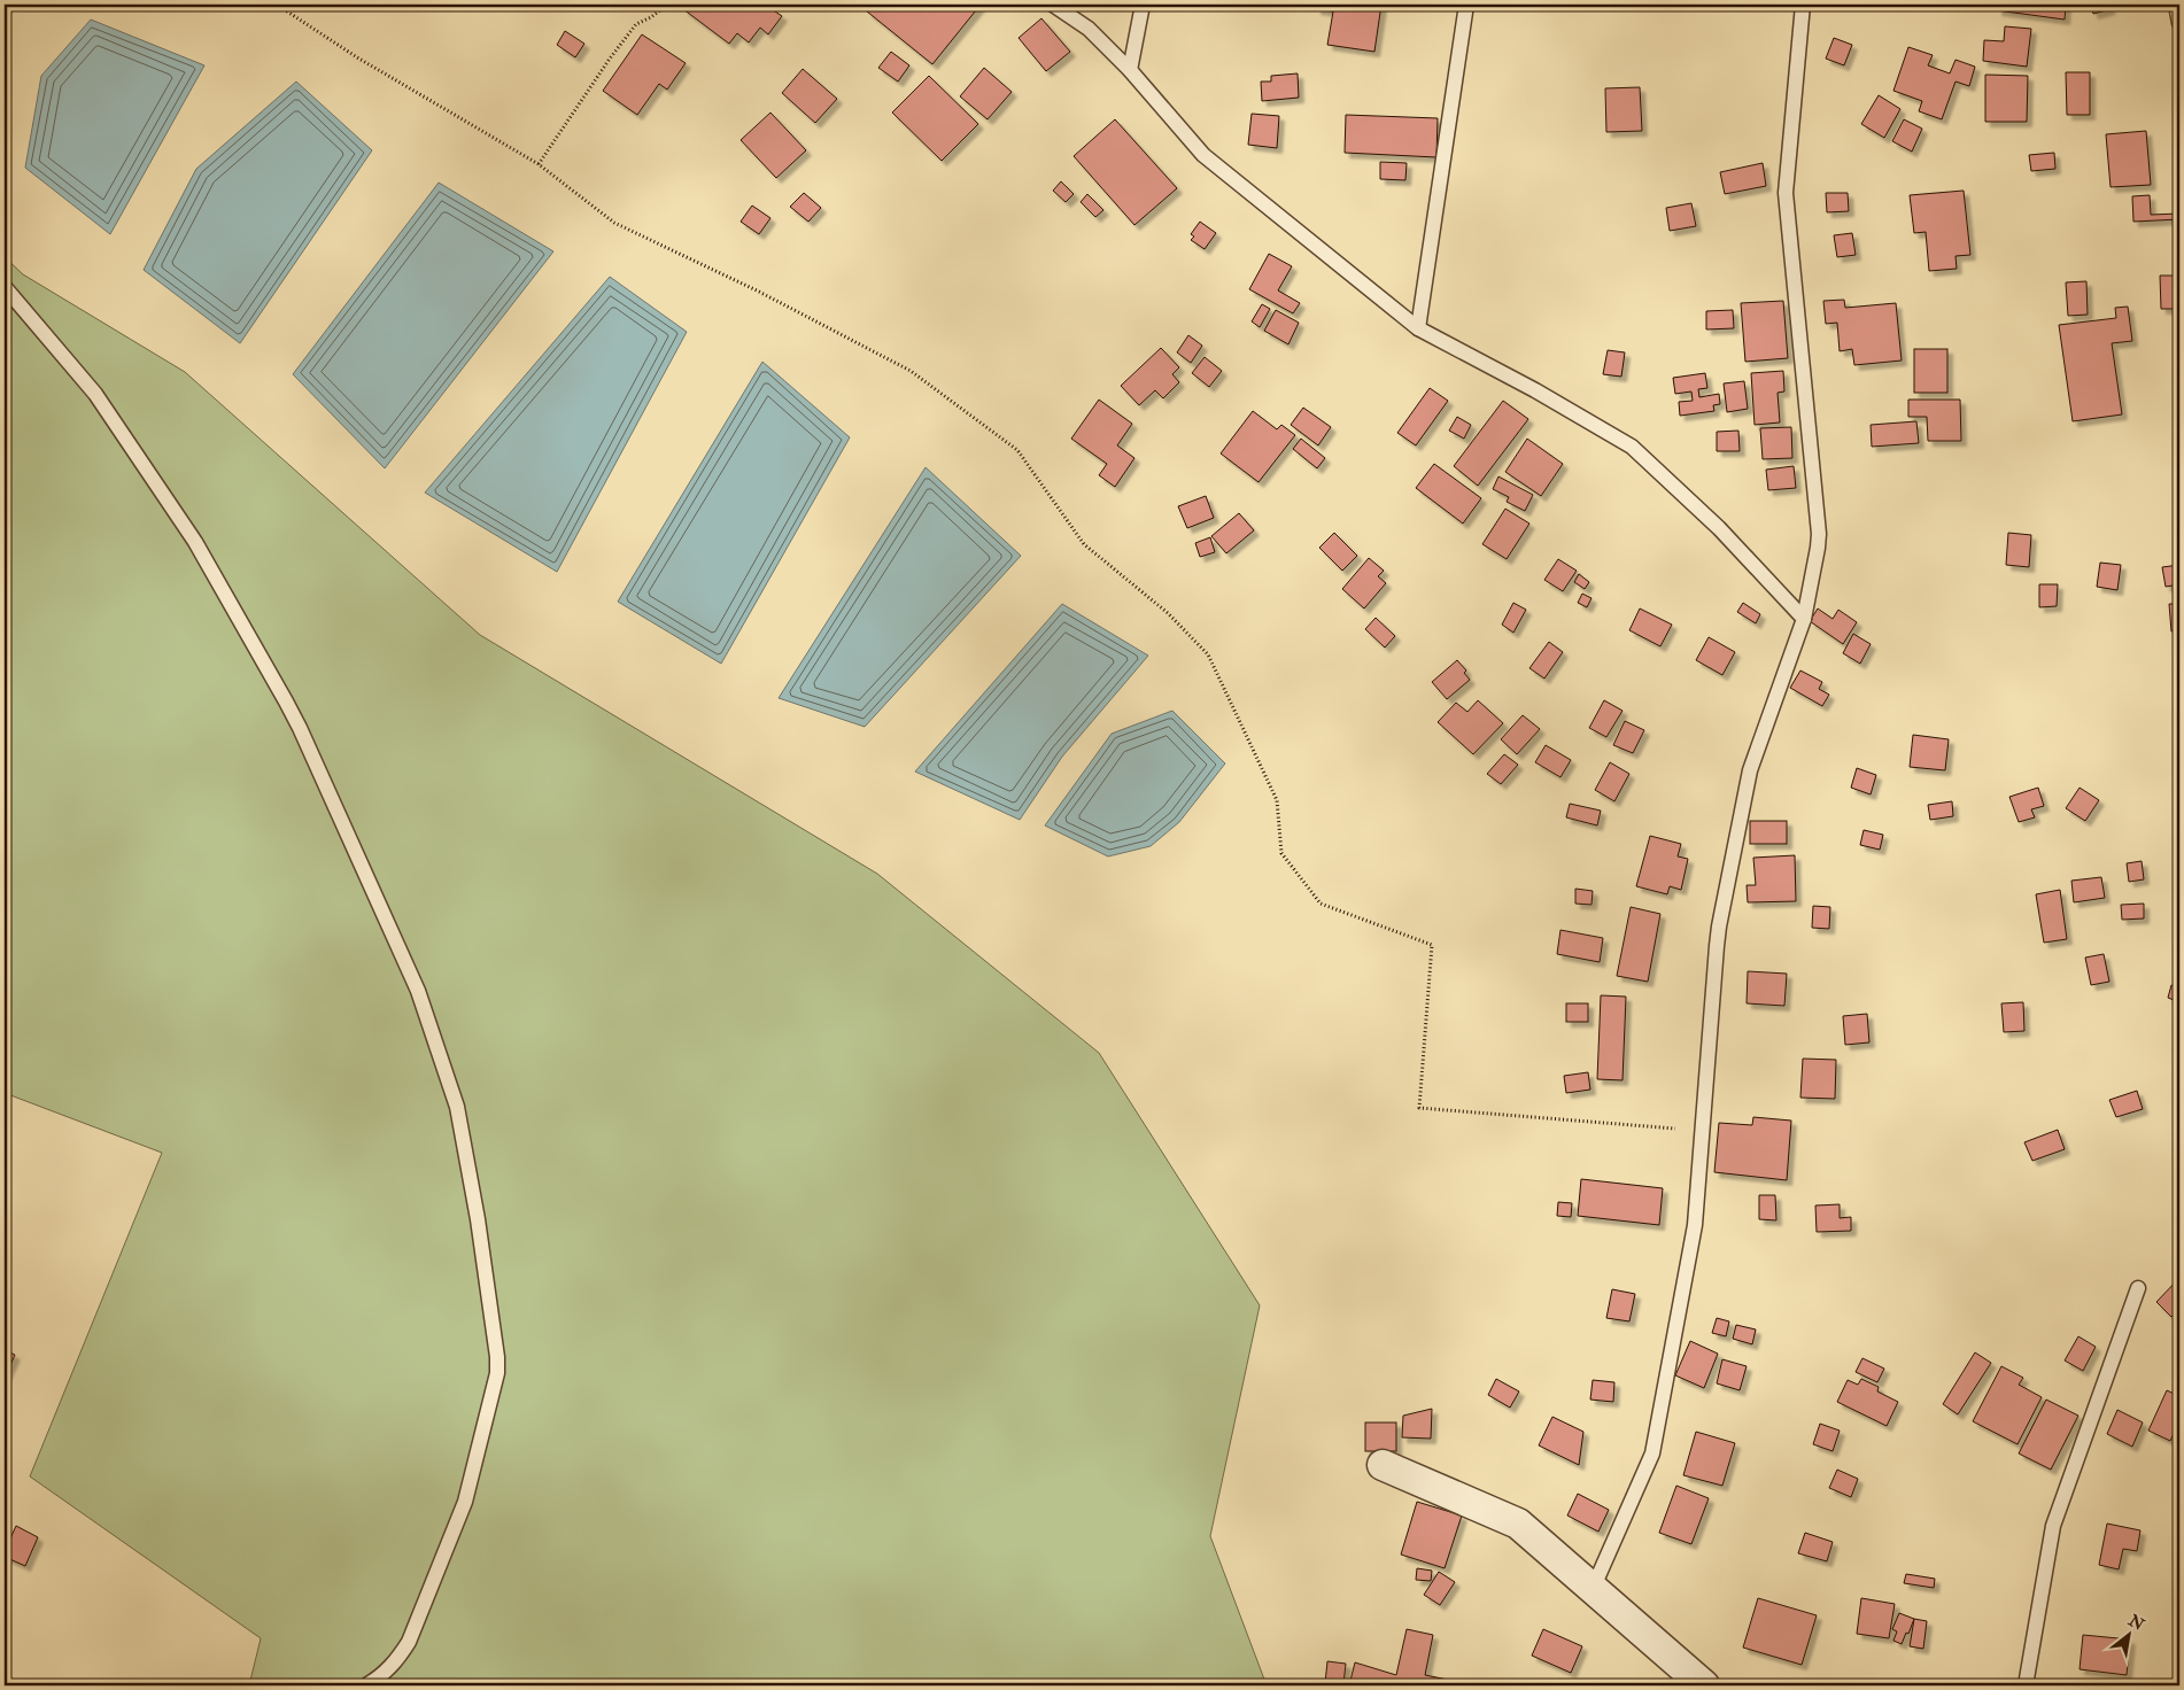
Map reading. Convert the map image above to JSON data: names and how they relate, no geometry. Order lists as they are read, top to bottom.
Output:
{
  "north": "top right"
}
